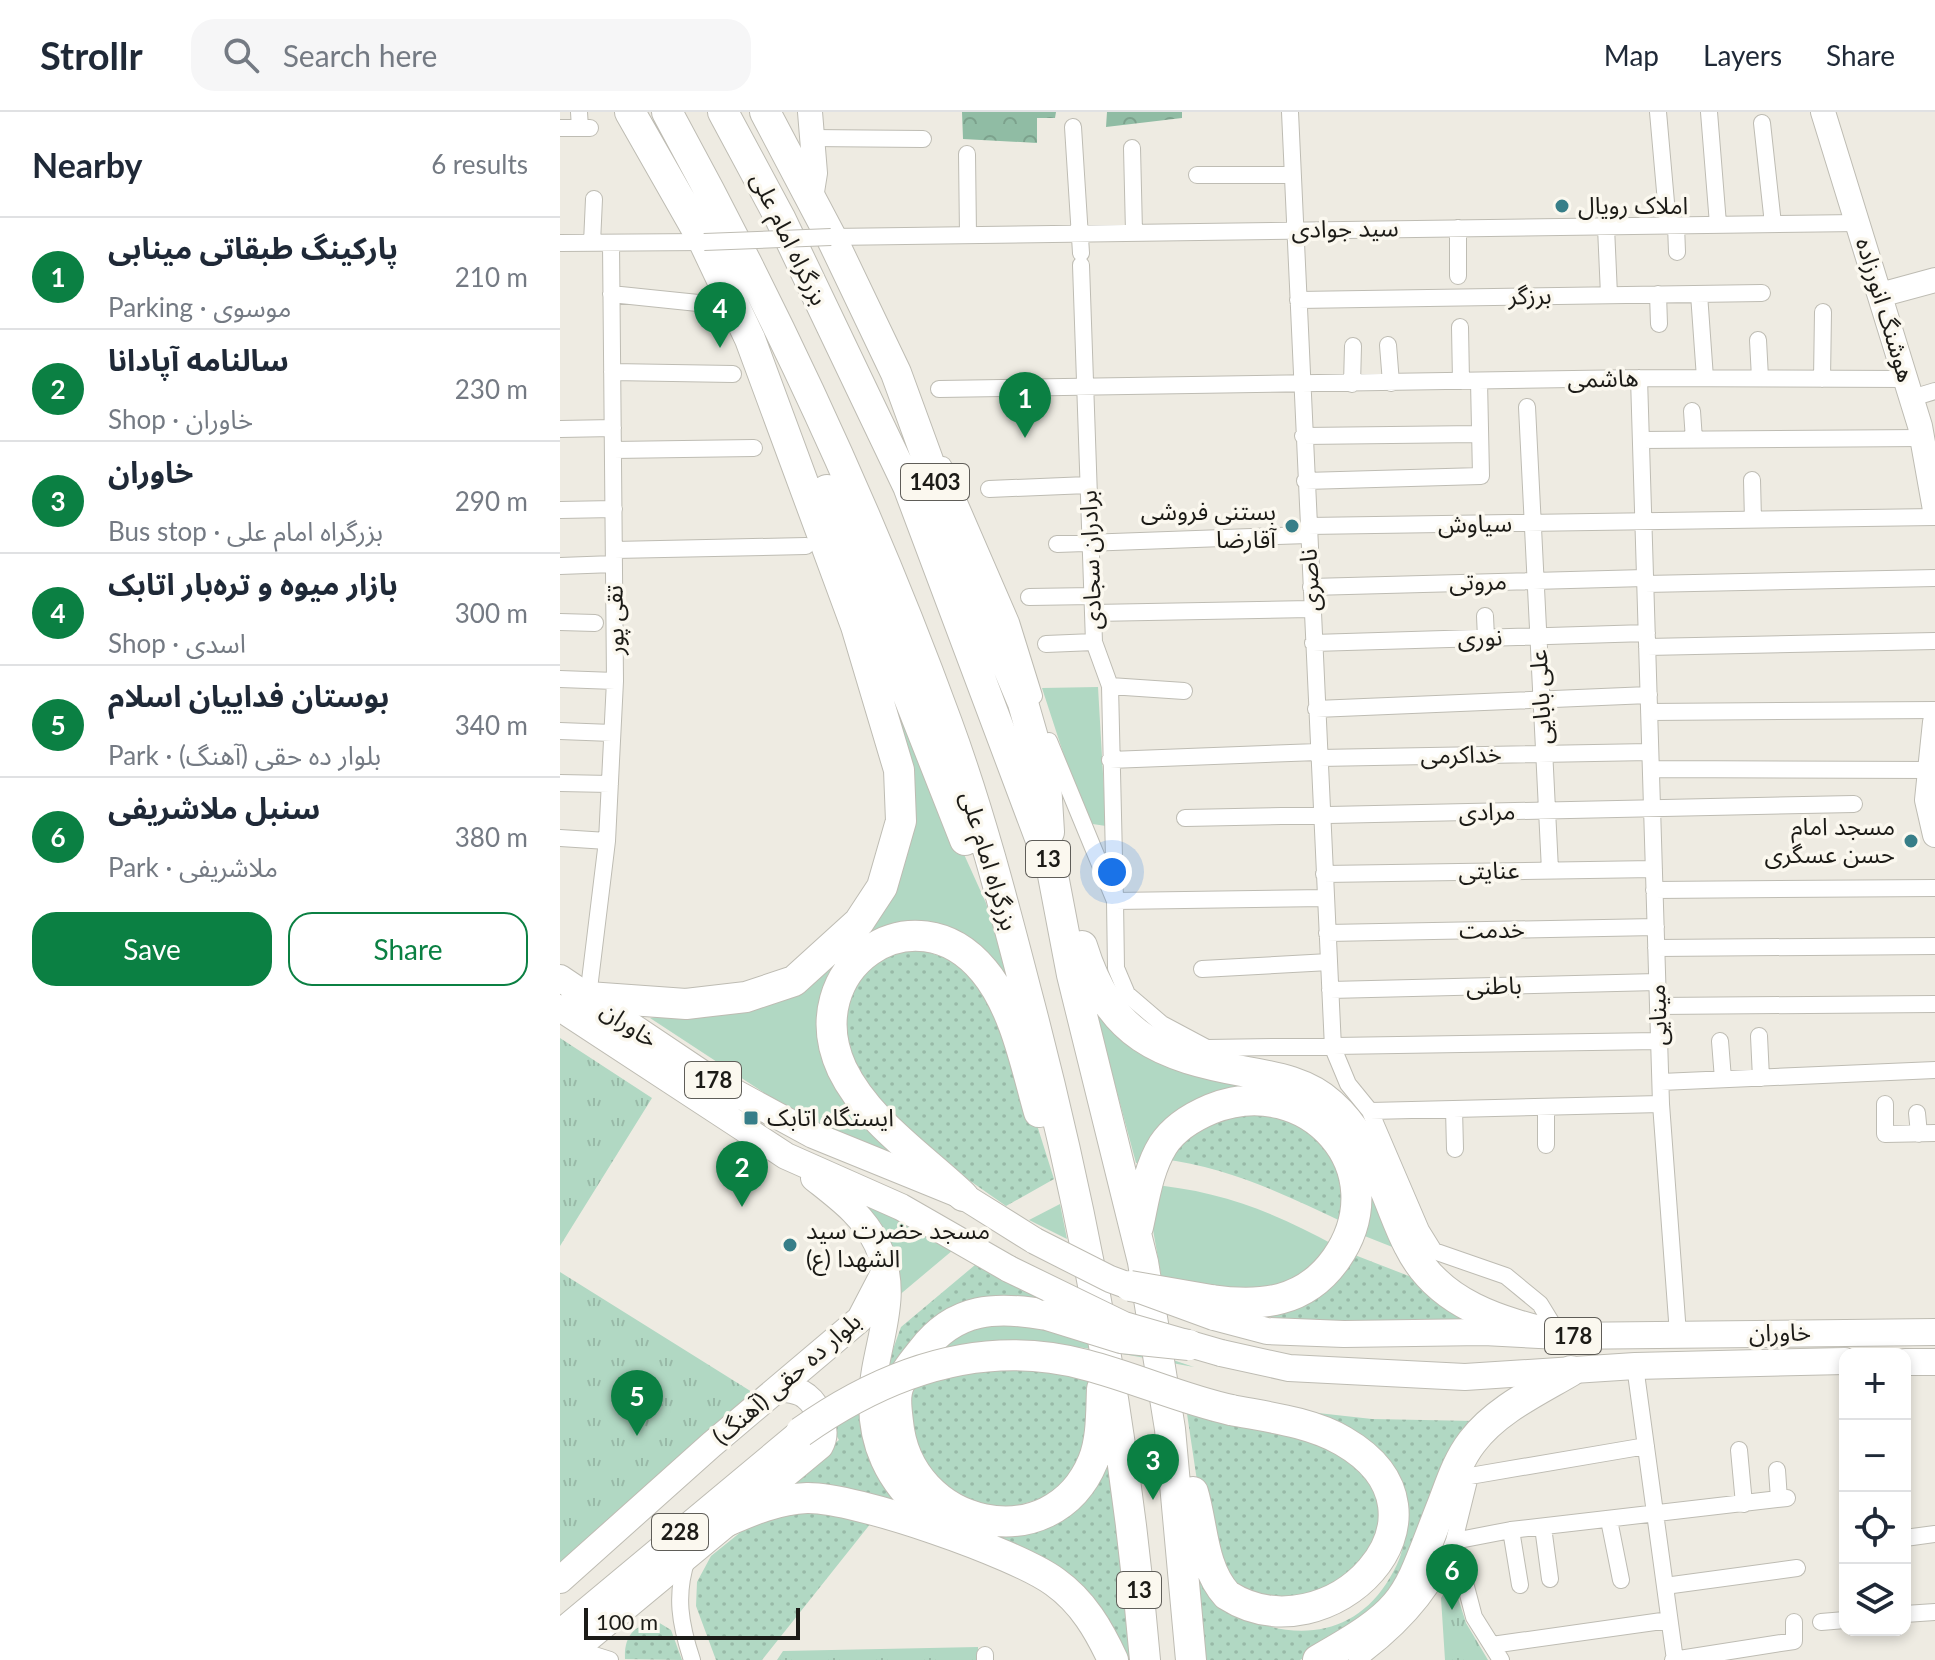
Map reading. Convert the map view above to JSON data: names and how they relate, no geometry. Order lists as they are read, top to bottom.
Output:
{
  "streets": {
    "highway": ["بزرگراه امام علی", "1403", "13"],
    "main road": [
      "هوشنگ انورزاده",
      "خاوران",
      "178",
      "بلوار ده حقی (آهنگ)",
      "228"
    ],
    "street": [
      "سید جوادی",
      "برزگر",
      "هاشمی",
      "سیاوش",
      "برادران سجادی",
      "ناصری",
      "مروتی",
      "تقی پور",
      "نوری",
      "علی بابایی",
      "خداکرمی",
      "مرادی",
      "عنایتی",
      "خدمت",
      "باطنی",
      "مینایی"
    ]
  },
  "crossings": [
    ["سید جوادی", "هوشنگ انورزاده"],
    ["سید جوادی", "1403"],
    ["سید جوادی", "برادران سجادی"],
    ["سید جوادی", "ناصری"],
    ["سید جوادی", "تقی پور"],
    ["بزرگراه امام علی", "1403"],
    ["برزگر", "ناصری"],
    ["هوشنگ انورزاده", "هاشمی"],
    ["هاشمی", "برادران سجادی"],
    ["هاشمی", "ناصری"],
    ["هاشمی", "مینایی"],
    ["سیاوش", "برادران سجادی"],
    ["سیاوش", "ناصری"],
    ["سیاوش", "علی بابایی"],
    ["سیاوش", "مینایی"],
    ["برادران سجادی", "ناصری"],
    ["برادران سجادی", "خداکرمی"],
    ["ناصری", "مروتی"],
    ["ناصری", "نوری"],
    ["ناصری", "خداکرمی"],
    ["ناصری", "مرادی"],
    ["ناصری", "عنایتی"],
    ["ناصری", "خدمت"],
    ["ناصری", "باطنی"],
    ["مروتی", "علی بابایی"],
    ["مروتی", "مینایی"],
    ["تقی پور", "خاوران"],
    ["نوری", "علی بابایی"],
    ["نوری", "مینایی"],
    ["علی بابایی", "خداکرمی"],
    ["علی بابایی", "مرادی"],
    ["علی بابایی", "عنایتی"],
    ["خداکرمی", "مینایی"],
    ["مرادی", "مینایی"],
    ["عنایتی", "مینایی"],
    ["خدمت", "مینایی"],
    ["باطنی", "مینایی"],
    ["مینایی", "خاوران"]
  ],
  "places": {
    "other": [
      "املاک رویال",
      "بستنی فروشی آقارضا",
      "مسجد امام حسن عسگری",
      "مسجد حضرت سید الشهدا (ع)"
    ],
    "transit": ["ایستگاه اتابک"]
  },
  "scale_bar": "100 m",
  "page": {
    "header": "Strollr",
    "search": "Search here",
    "nav": ["Map", "Layers", "Share"],
    "heading": ["Nearby", "6 results"],
    "list": [
      {
        "mark": "1",
        "name": "پارکینگ طبقاتی مینابی",
        "note": "Parking · موسوی",
        "value": "210 m"
      },
      {
        "mark": "2",
        "name": "سالنامه آپادانا",
        "note": "Shop · خاوران",
        "value": "230 m"
      },
      {
        "mark": "3",
        "name": "خاوران",
        "note": "Bus stop · بزرگراه امام علی",
        "value": "290 m"
      },
      {
        "mark": "4",
        "name": "بازار میوه و تره‌بار اتابک",
        "note": "Shop · اسدی",
        "value": "300 m"
      },
      {
        "mark": "5",
        "name": "بوستان فداییان اسلام",
        "note": "Park · بلوار ده حقی (آهنگ)",
        "value": "340 m"
      },
      {
        "mark": "6",
        "name": "سنبل ملاشریفی",
        "note": "Park · ملاشریفی",
        "value": "380 m"
      }
    ],
    "pins": [
      "4",
      "1",
      "2",
      "5",
      "3",
      "6"
    ],
    "buttons": ["Save", "Share"],
    "map_buttons": ["+", "−"],
    "scale": "100 m"
  }
}
